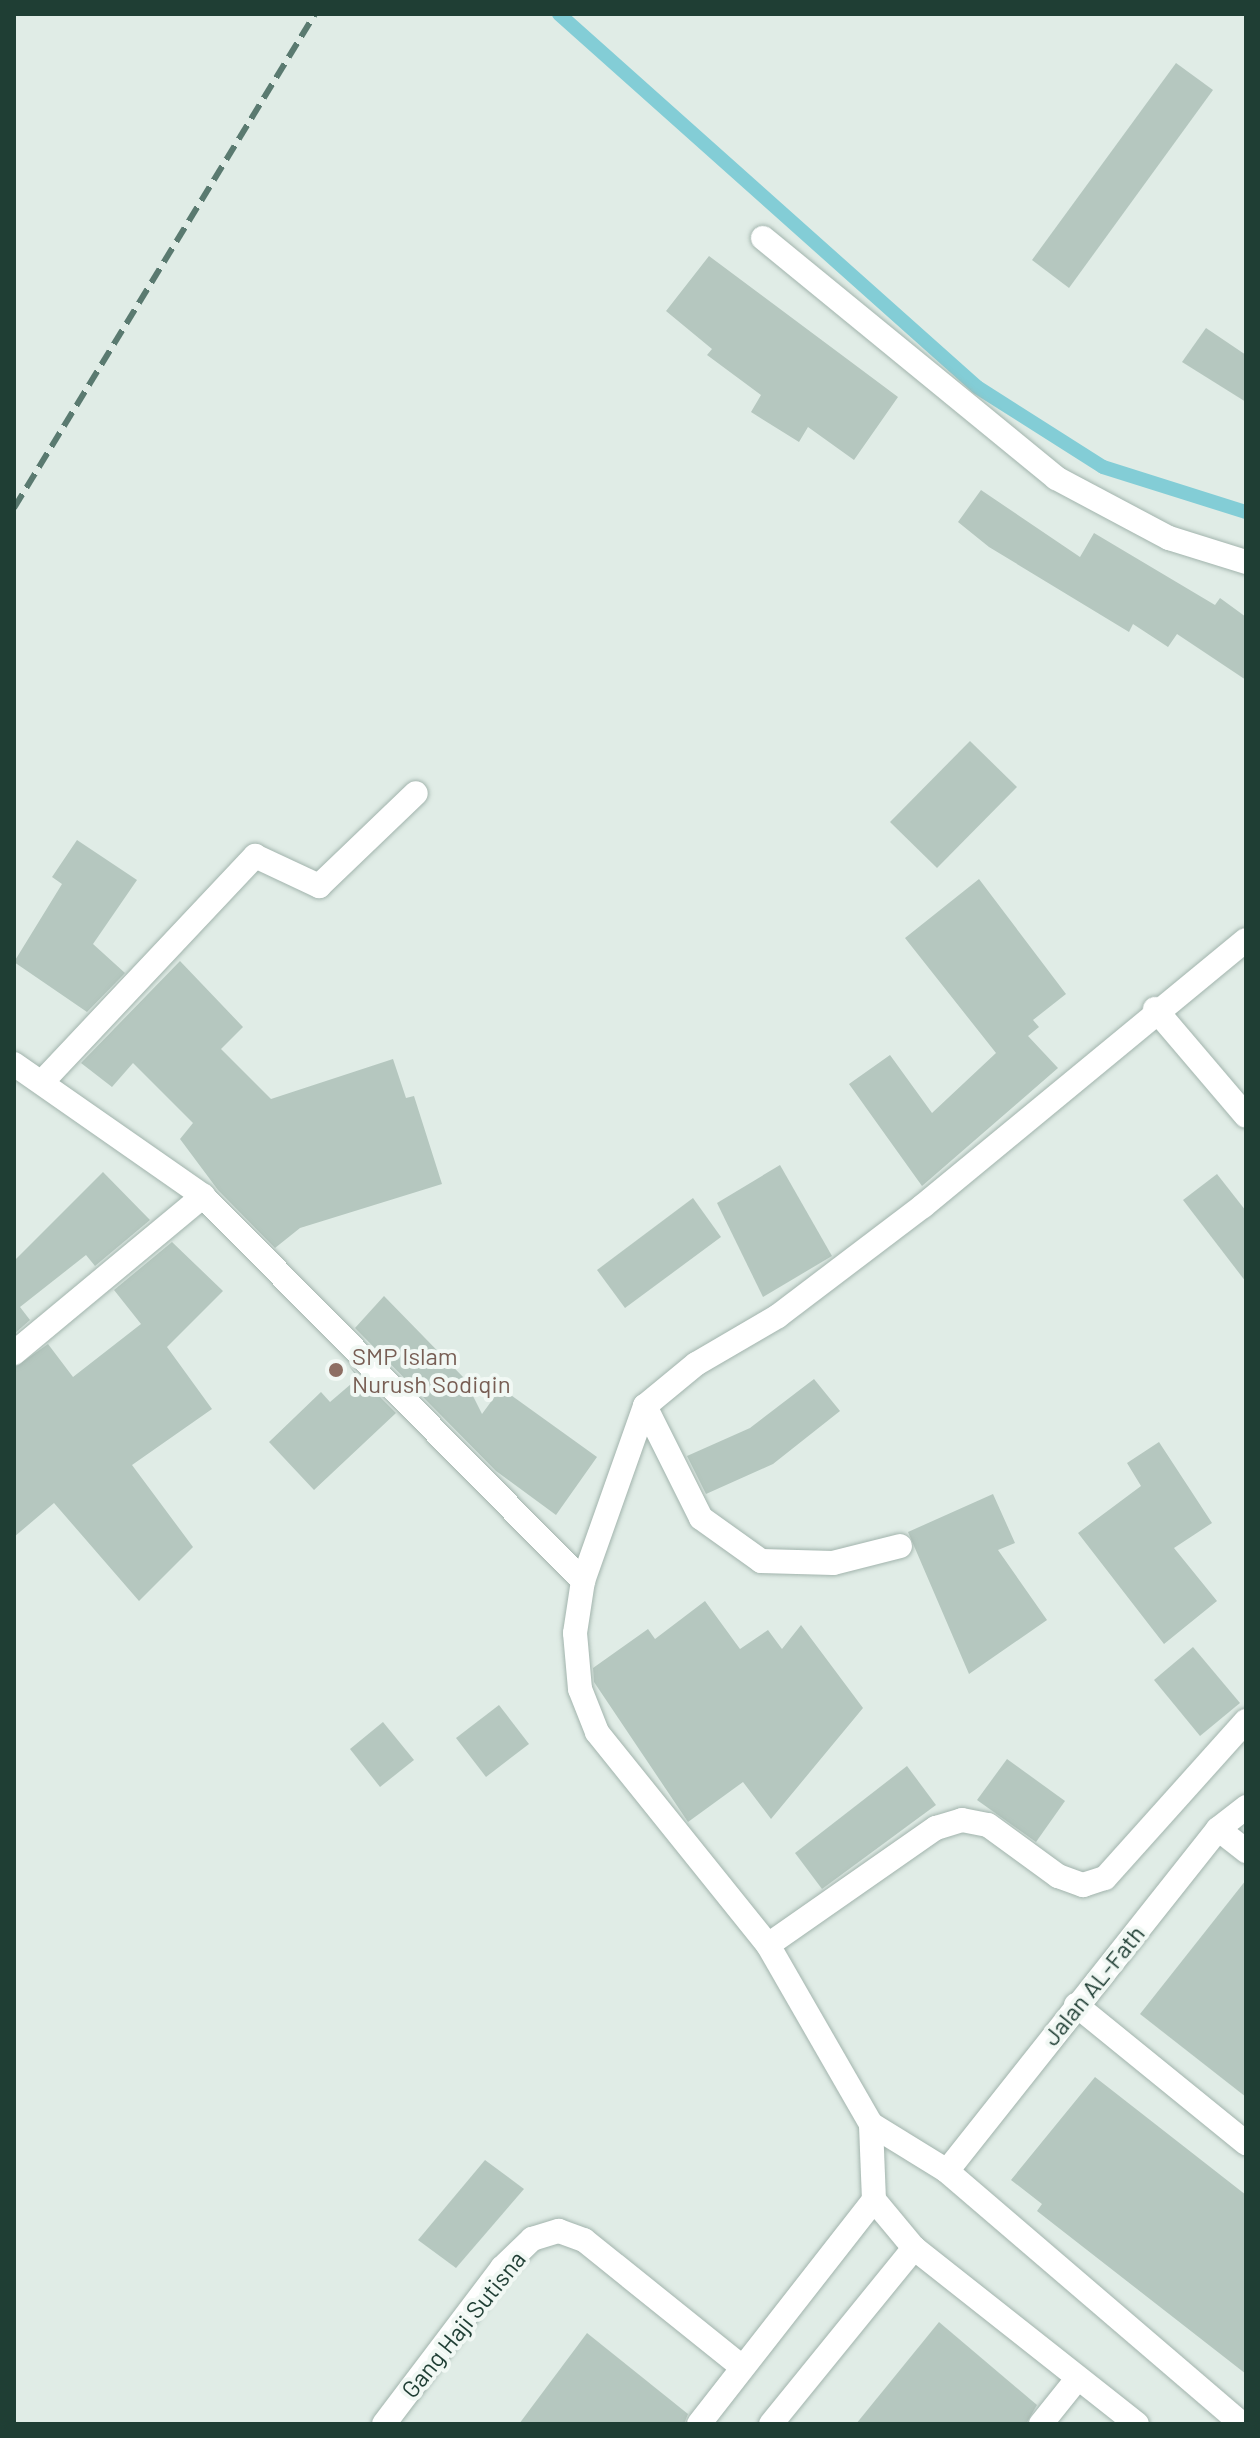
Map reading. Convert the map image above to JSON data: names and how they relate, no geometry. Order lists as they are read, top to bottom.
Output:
{
  "streets": {
    "street": ["Jalan AL-Fath", "Gang Haji Sutisna"]
  },
  "places": ["SMP Islam Nurush Sodiqin"]
}
